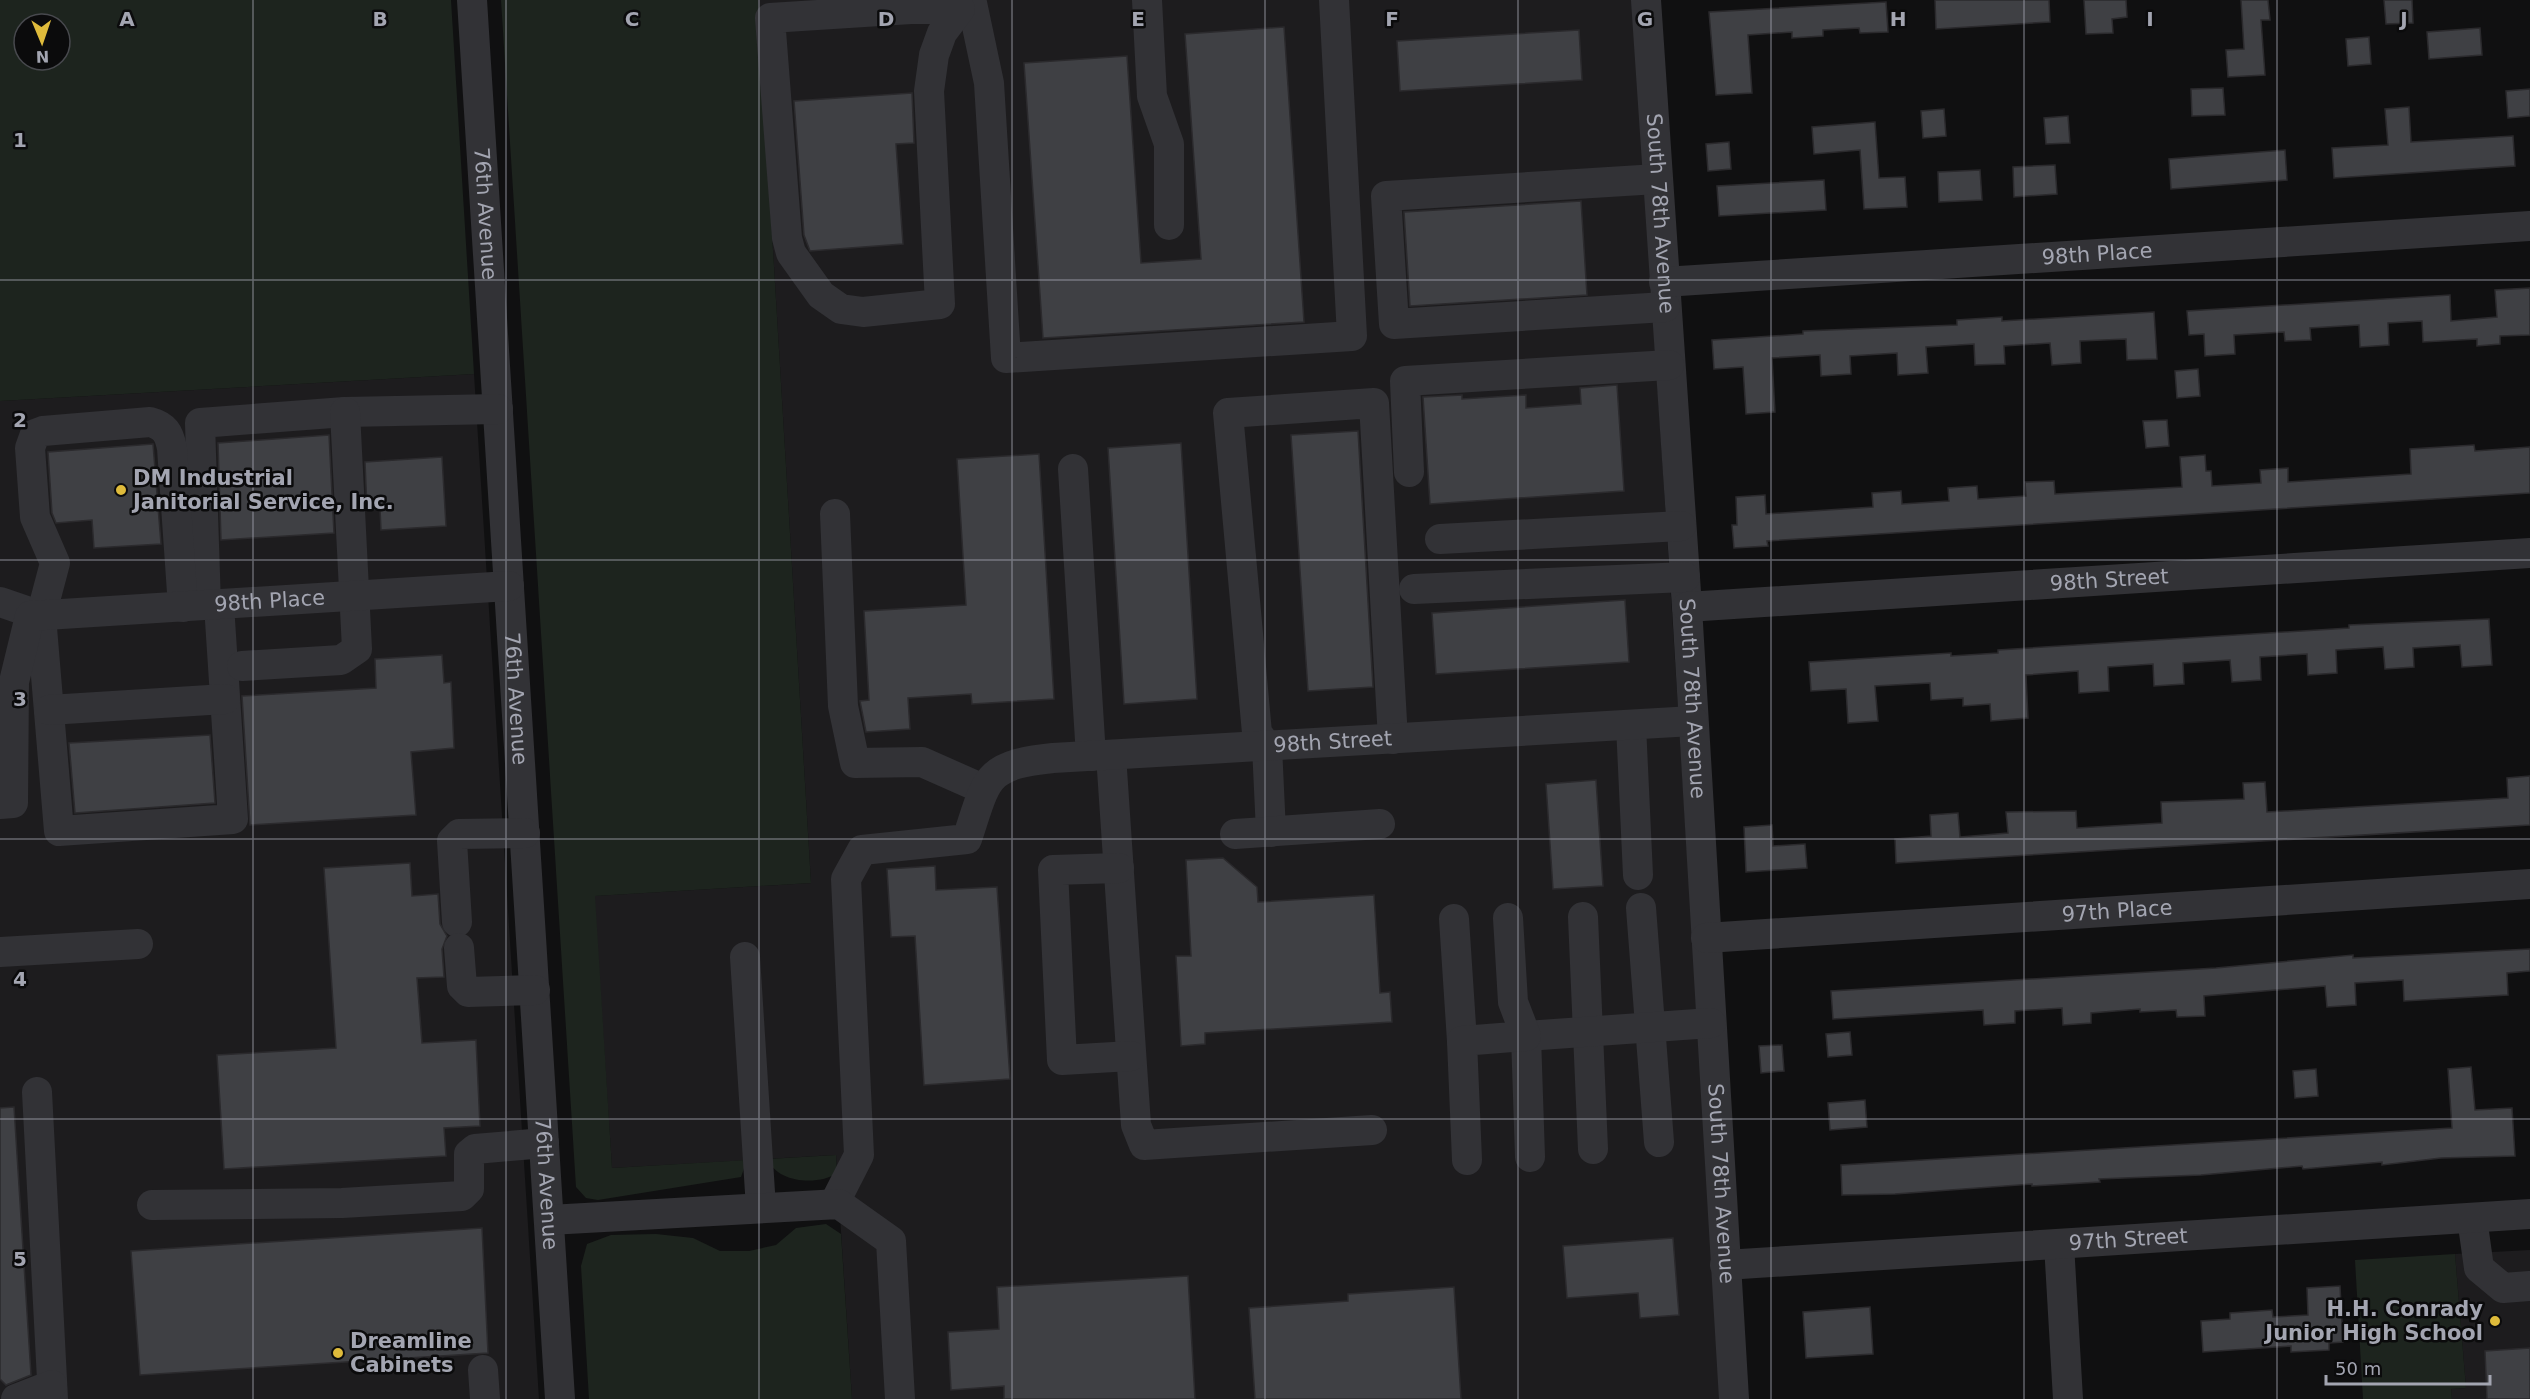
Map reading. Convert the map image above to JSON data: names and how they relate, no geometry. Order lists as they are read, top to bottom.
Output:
{
  "streets": {
    "street": [
      "76th Avenue",
      "South 78th Avenue",
      "98th Place",
      "98th Street",
      "97th Place",
      "97th Street"
    ]
  },
  "crossings": [
    ["76th Avenue", "98th Place"],
    ["South 78th Avenue", "98th Place"],
    ["South 78th Avenue", "98th Street"],
    ["South 78th Avenue", "97th Place"],
    ["South 78th Avenue", "97th Street"]
  ],
  "places": ["DM Industrial Janitorial Service, Inc.", "H.H. Conrady Junior High School", "Dreamline Cabinets"],
  "scale_bar": "50 m",
  "north": "bottom",
  "grid": {
    "columns": [
      "A",
      "B",
      "C",
      "D",
      "E",
      "F",
      "G",
      "H",
      "I",
      "J"
    ],
    "rows": [
      "1",
      "2",
      "3",
      "4",
      "5"
    ]
  }
}
